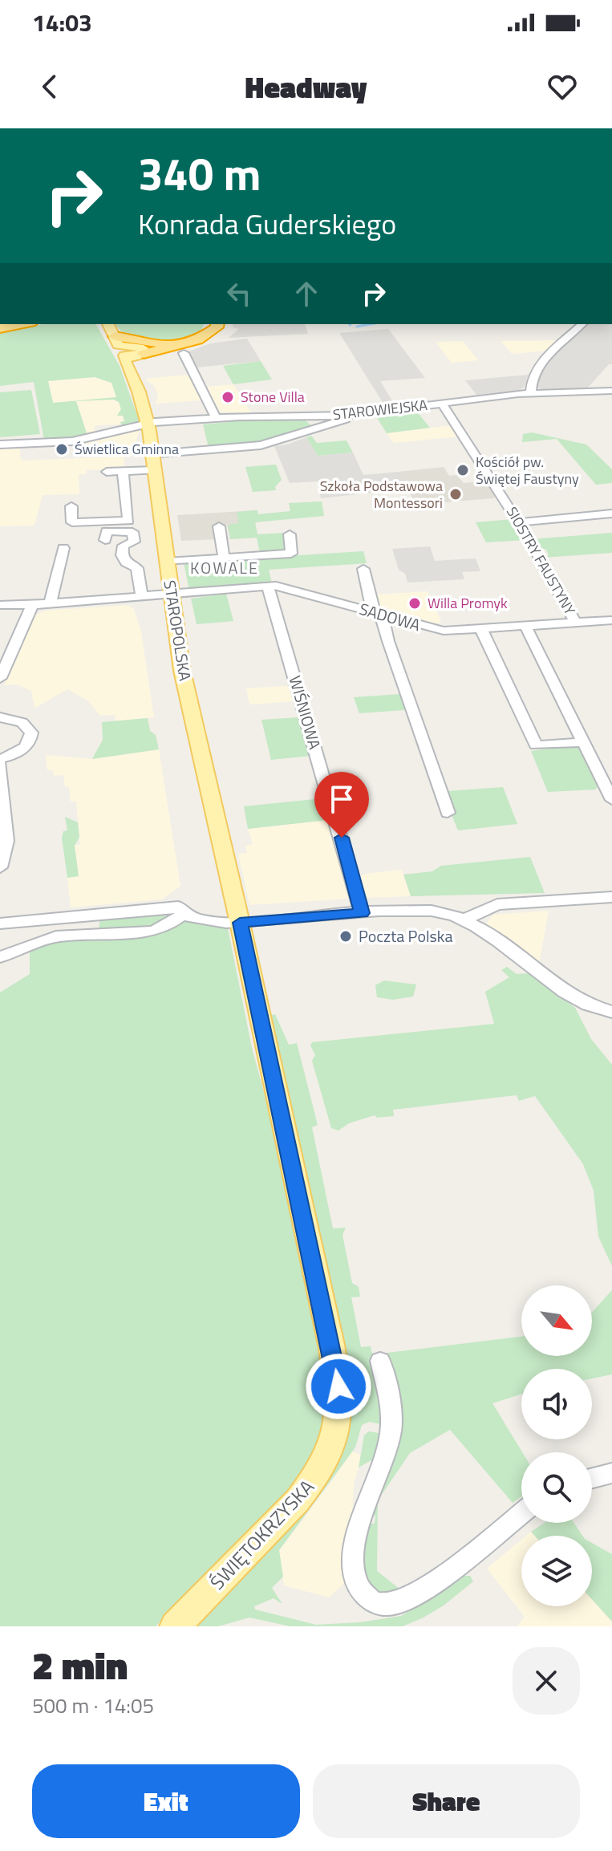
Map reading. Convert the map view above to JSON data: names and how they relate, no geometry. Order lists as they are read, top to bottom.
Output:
{
  "streets": {
    "main road": ["STAROPOLSKA", "ŚWIĘTOKRZYSKA"],
    "street": [
      "STAROWIEJSKA",
      "SIOSTRY FAUSTYNY",
      "SADOWA",
      "WIŚNIOWA"
    ]
  },
  "crossings": [
    ["STAROWIEJSKA", "SIOSTRY FAUSTYNY"],
    ["STAROWIEJSKA", "STAROPOLSKA"],
    ["SIOSTRY FAUSTYNY", "SADOWA"],
    ["SADOWA", "STAROPOLSKA"],
    ["SADOWA", "WIŚNIOWA"],
    ["STAROPOLSKA", "ŚWIĘTOKRZYSKA"]
  ],
  "districts": ["KOWALE"],
  "places": [
    "Stone Villa",
    "Świetlica Gminna",
    "Kościół pw. Świętej Faustyny",
    "Szkoła Podstawowa Montessori",
    "Willa Promyk",
    "Poczta Polska"
  ],
  "north": "bottom right",
  "page": {
    "status": "14:03",
    "header": "Headway",
    "turn": ["340 m", "Konrada Guderskiego"],
    "heading": ["2 min", "500 m · 14:05"],
    "buttons": ["Exit", "Share"]
  }
}
